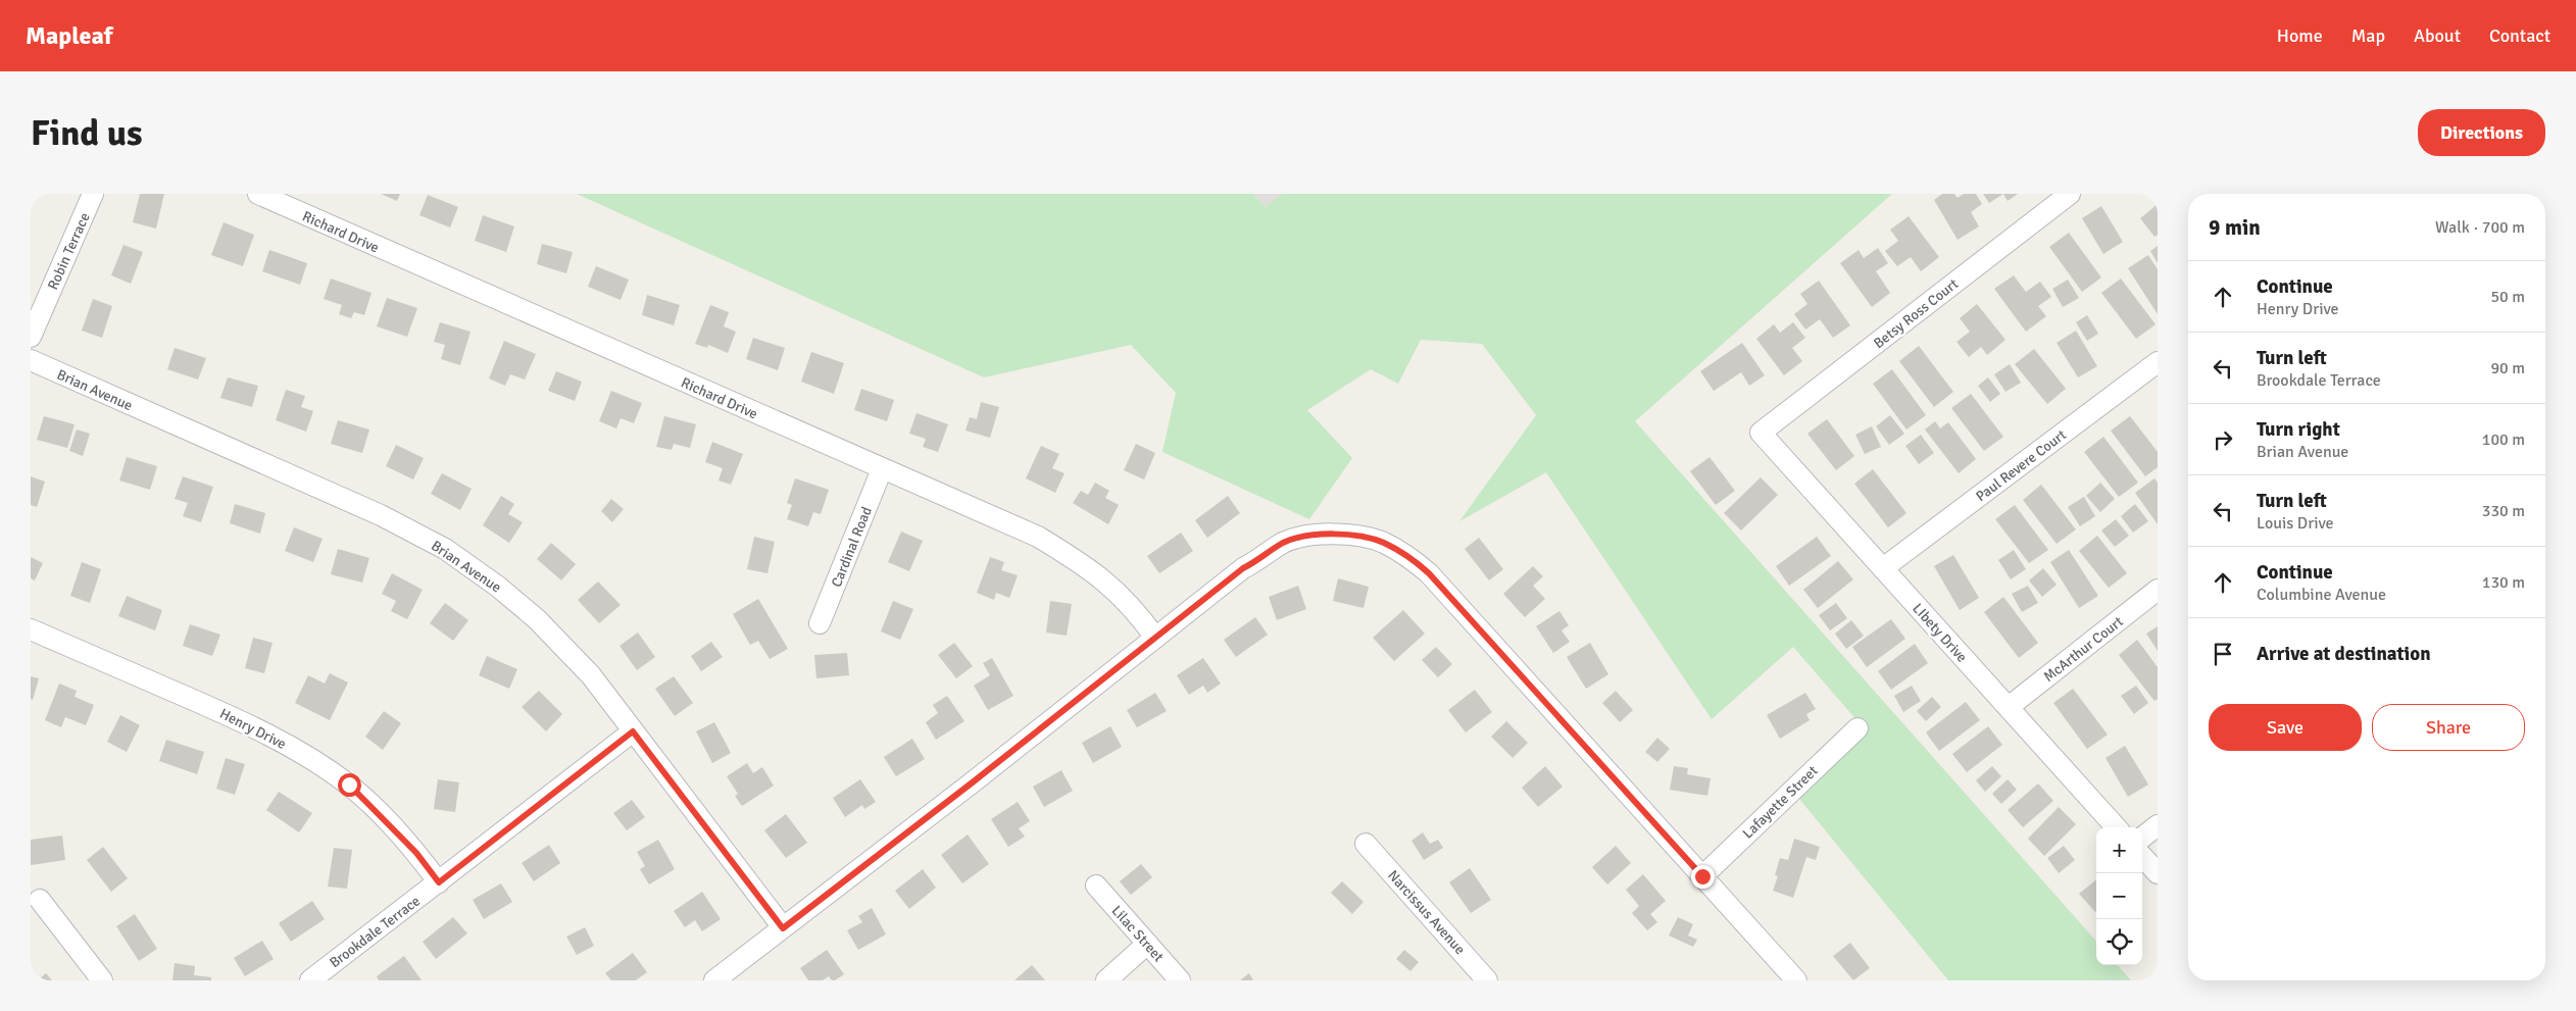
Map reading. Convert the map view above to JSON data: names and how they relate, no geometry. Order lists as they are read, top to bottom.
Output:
{
  "streets": {
    "street": [
      "Richard Drive",
      "Robin Terrace",
      "Betsy Ross Court",
      "Brian Avenue",
      "Paul Revere Court",
      "Cardinal Road",
      "LIbety Drive",
      "McArthur Court",
      "Henry Drive",
      "Lafayette Street",
      "Narcissus Avenue",
      "Brookdale Terrace",
      "Lilac Street"
    ]
  },
  "crossings": [
    ["Richard Drive", "Cardinal Road"],
    ["Betsy Ross Court", "LIbety Drive"],
    ["Brian Avenue", "Brookdale Terrace"],
    ["Paul Revere Court", "LIbety Drive"],
    ["LIbety Drive", "McArthur Court"],
    ["Henry Drive", "Brookdale Terrace"]
  ],
  "page": {
    "header": "Mapleaf",
    "nav": [
      "Home",
      "Map",
      "About",
      "Contact"
    ],
    "buttons": [
      "Directions",
      ["Save", "Share"]
    ],
    "title": "Find us",
    "heading": ["9 min", "Walk · 700 m"],
    "list": [
      ["Continue", "Henry Drive", "50 m"],
      ["Turn left", "Brookdale Terrace", "90 m"],
      ["Turn right", "Brian Avenue", "100 m"],
      ["Turn left", "Louis Drive", "330 m"],
      ["Continue", "Columbine Avenue", "130 m"],
      "Arrive at destination"
    ],
    "map_buttons": ["+", "−"]
  }
}
